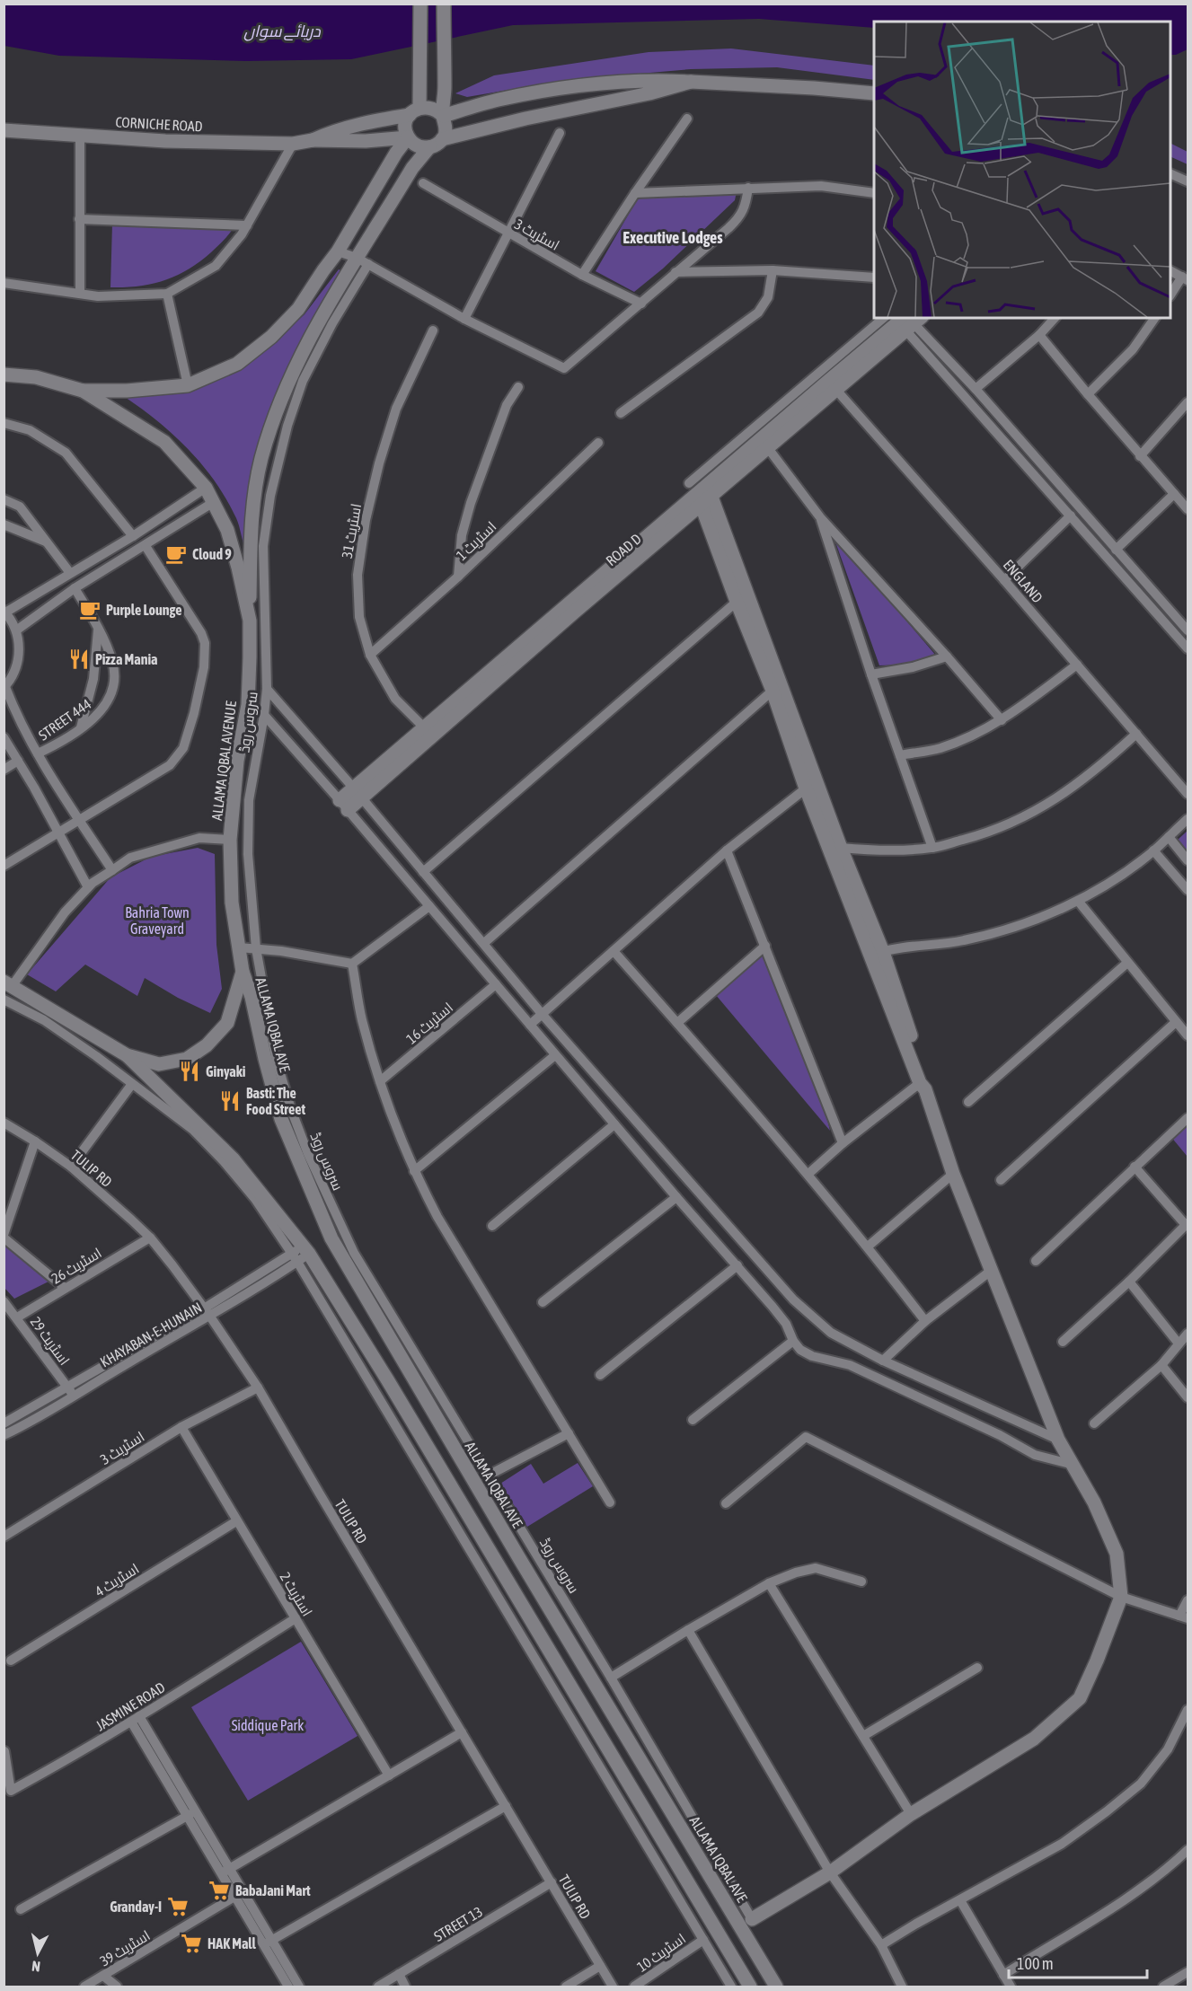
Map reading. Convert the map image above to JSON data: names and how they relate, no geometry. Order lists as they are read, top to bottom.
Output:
{
  "streets": {
    "street": [
      "CORNICHE ROAD",
      "اسٹریٹ 3",
      "اسٹریٹ 31",
      "اسٹریٹ 1",
      "ROAD D",
      "ENGLAND",
      "STREET 444",
      "سروس روڈ",
      "ALLAMA IQBAL AVENUE",
      "اسٹریٹ 16",
      "ALLAMA IQBAL AVE",
      "TULIP RD",
      "اسٹریٹ 26",
      "KHAYABAN-E-HUNAIN",
      "اسٹریٹ 29",
      "اسٹریٹ 4",
      "اسٹریٹ 2",
      "JASMINE ROAD",
      "STREET 13",
      "اسٹریٹ 39",
      "اسٹریٹ 10"
    ]
  },
  "crossings": [
    ["اسٹریٹ 3", "TULIP RD"],
    ["اسٹریٹ 3", "اسٹریٹ 2"],
    ["اسٹریٹ 31", "اسٹریٹ 1"],
    ["اسٹریٹ 31", "ROAD D"],
    ["ROAD D", "ENGLAND"],
    ["ALLAMA IQBAL AVENUE", "ALLAMA IQBAL AVE"],
    ["TULIP RD", "اسٹریٹ 26"],
    ["TULIP RD", "KHAYABAN-E-HUNAIN"],
    ["TULIP RD", "STREET 13"],
    ["اسٹریٹ 26", "اسٹریٹ 29"],
    ["KHAYABAN-E-HUNAIN", "اسٹریٹ 29"],
    ["اسٹریٹ 4", "اسٹریٹ 2"],
    ["اسٹریٹ 2", "JASMINE ROAD"]
  ],
  "districts": ["Executive Lodges"],
  "water": ["دریائے سواں"],
  "parks": ["Bahria Town Graveyard", "Siddique Park"],
  "places": {
    "cafe": ["Cloud 9", "Purple Lounge"],
    "restaurant": ["Pizza Mania", "Ginyaki", "Basti: The Food Street"],
    "supermarket": ["BabaJani Mart", "Granday-I", "HAK Mall"]
  },
  "scale_bar": "100 m",
  "north": "bottom"
}
